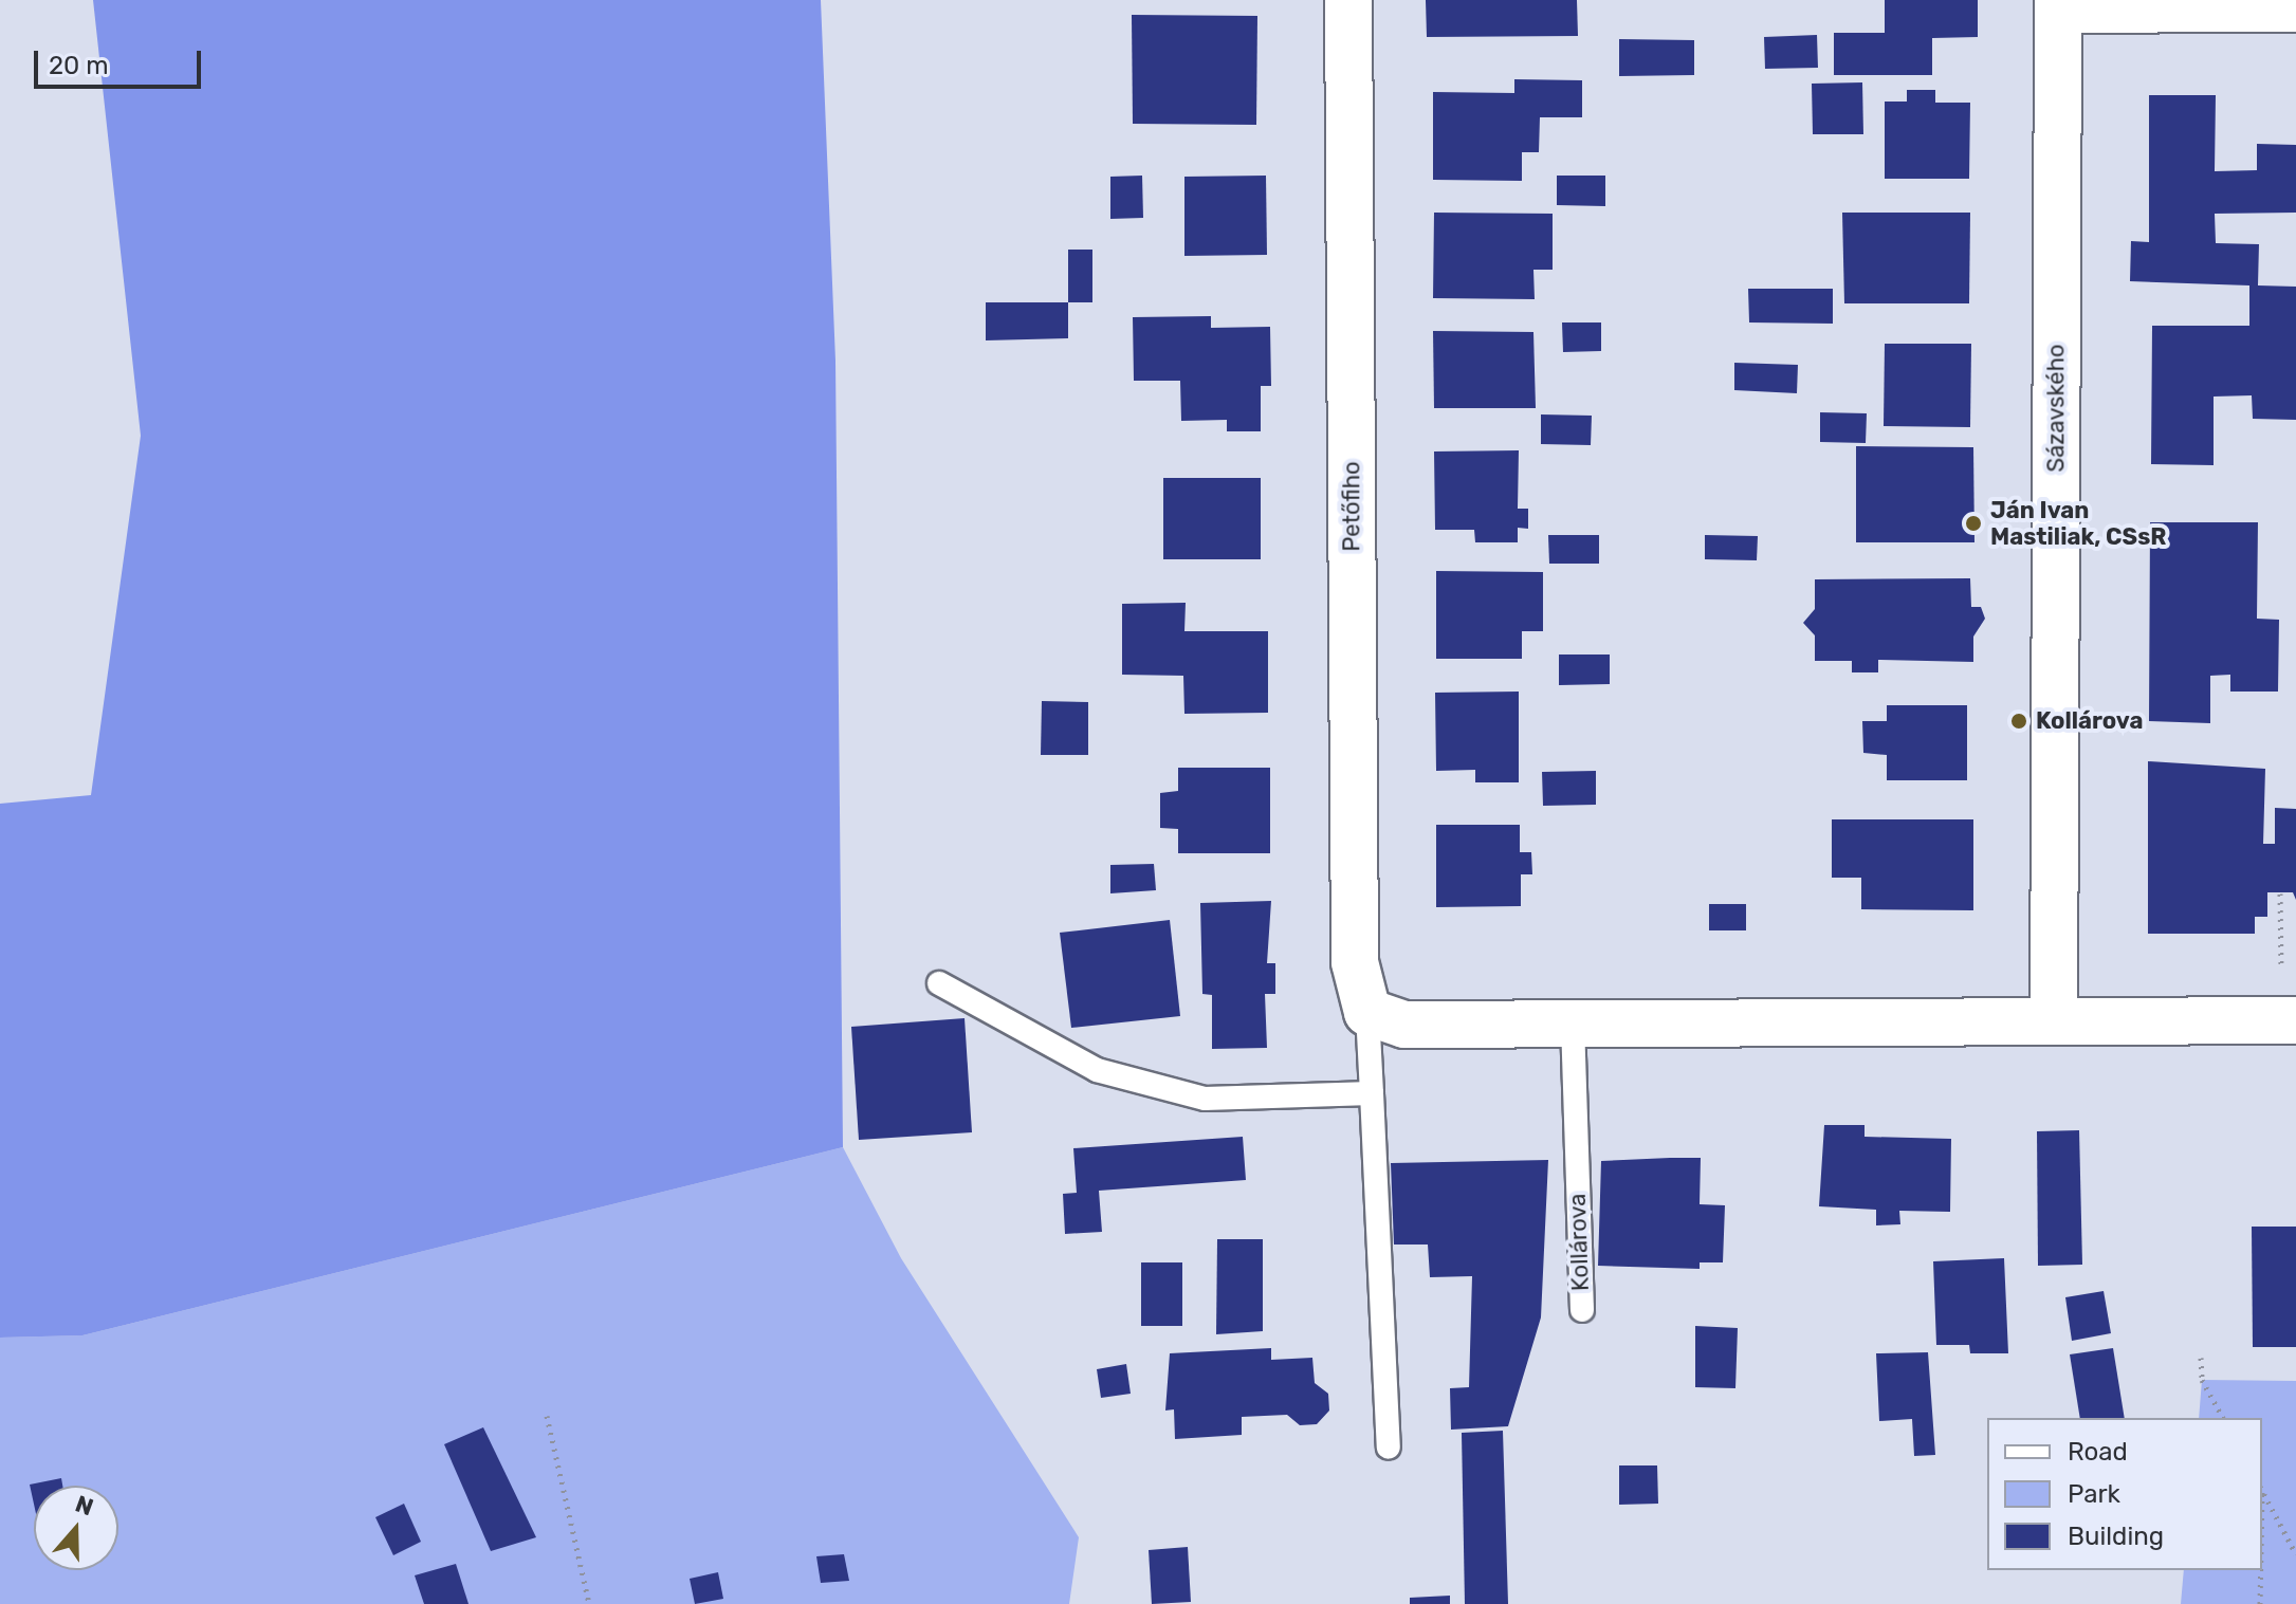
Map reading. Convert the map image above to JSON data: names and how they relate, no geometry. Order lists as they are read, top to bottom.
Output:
{
  "streets": {
    "street": ["Sázavského", "Petőfiho"],
    "lane": ["Kollárova"]
  },
  "places": ["Ján Ivan Mastiliak, CSsR", "Kollárova"],
  "legend": ["Road", "Park", "Building"],
  "scale_bar": "20 m",
  "north": "top"
}
